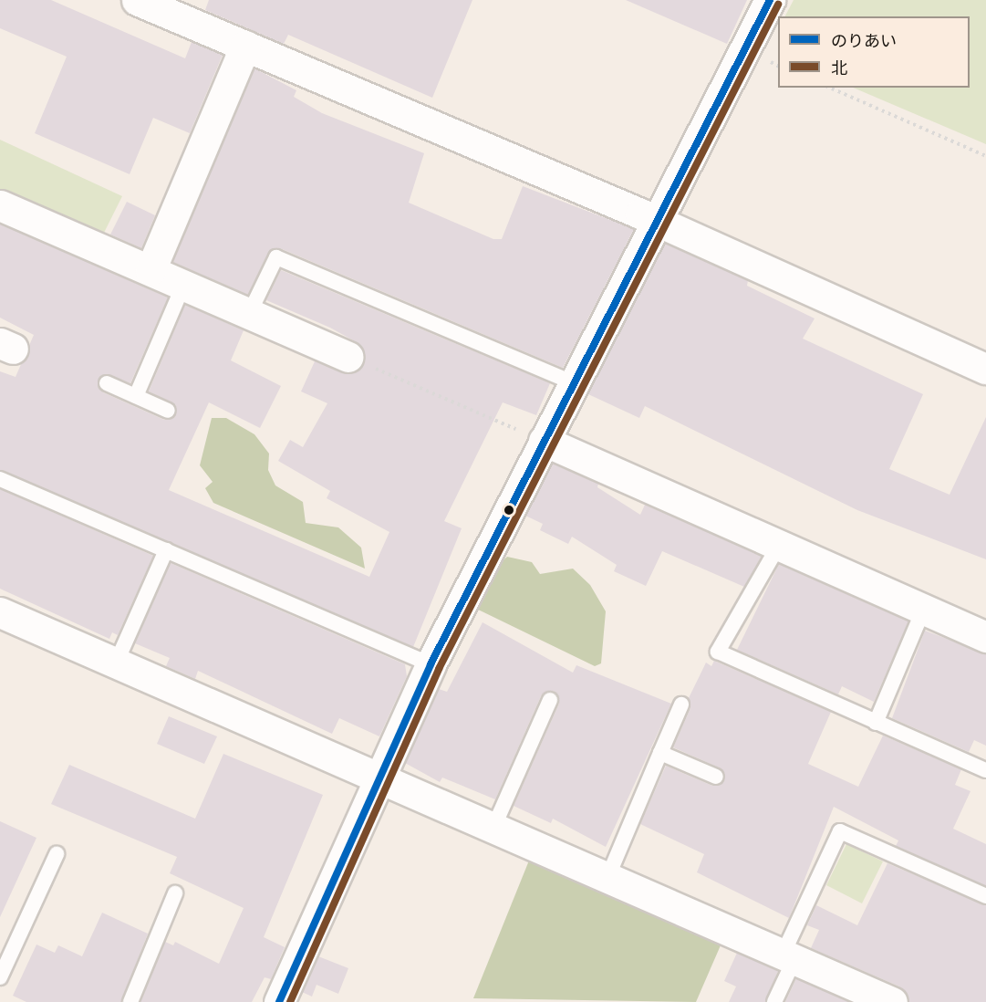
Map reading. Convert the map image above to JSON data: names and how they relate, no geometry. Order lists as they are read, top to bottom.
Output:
{
  "lines": ["transit line のりあい", "transit line 北"],
  "legend": ["のりあい", "北"]
}
